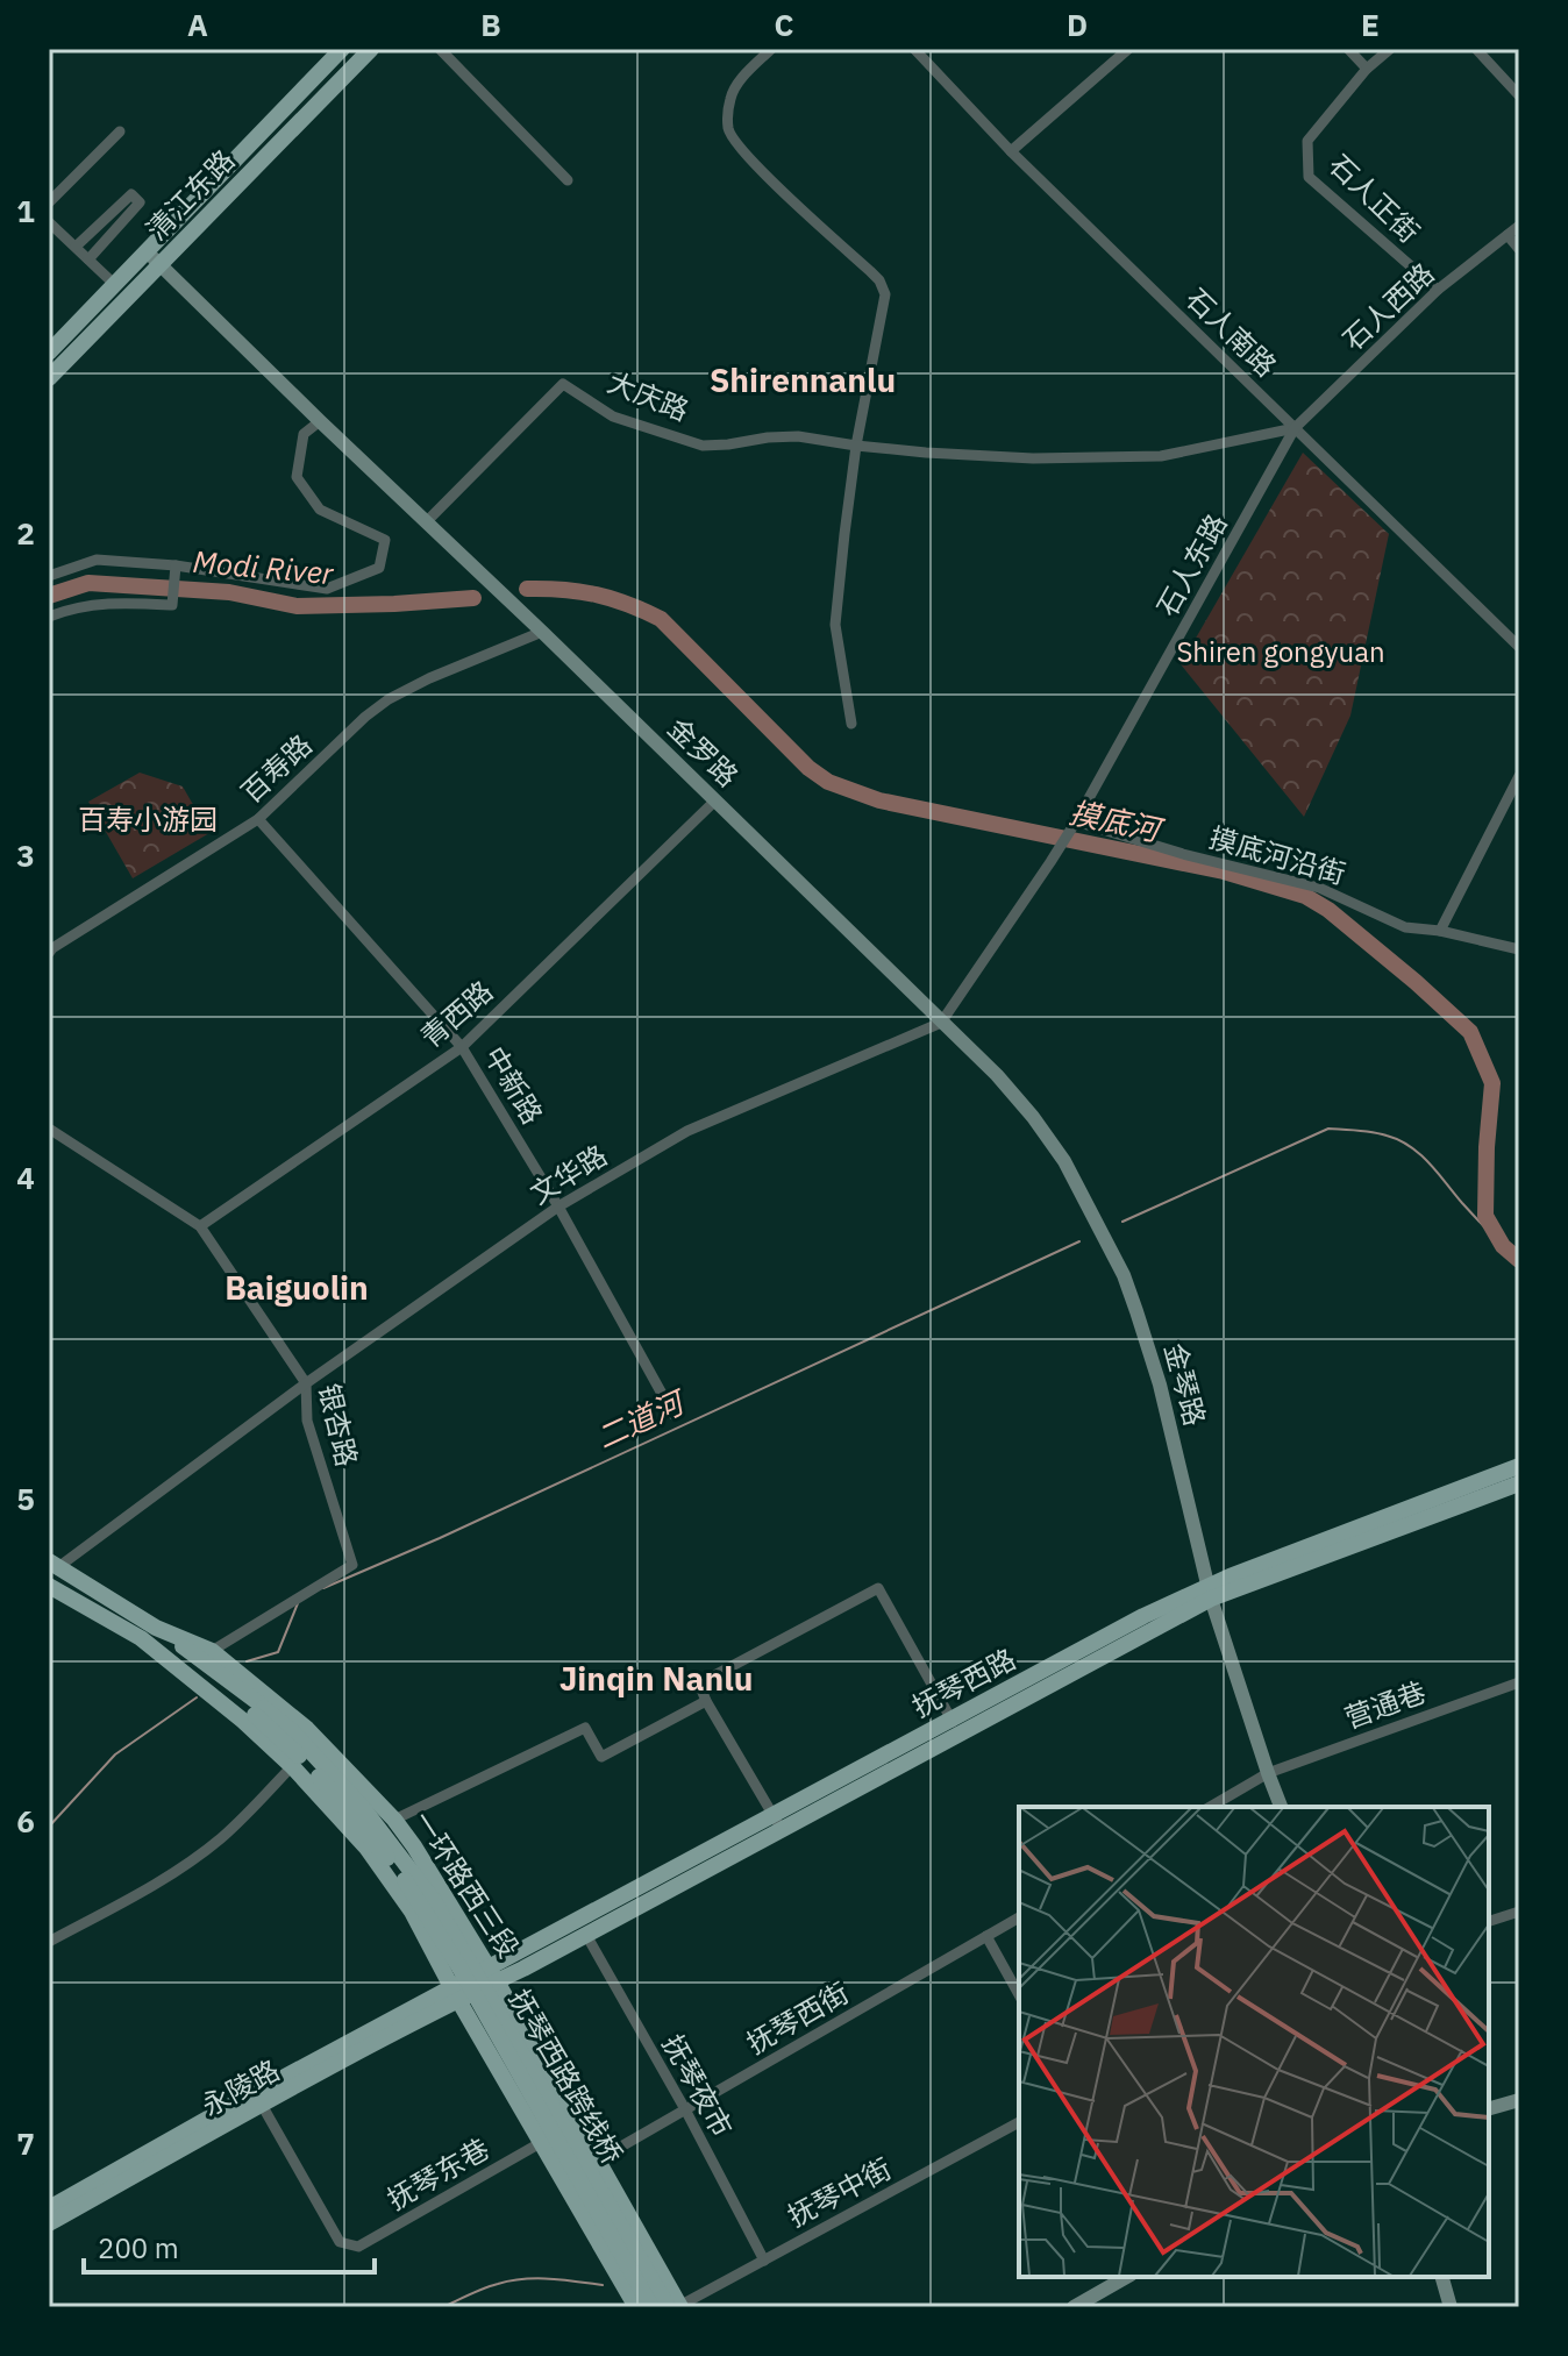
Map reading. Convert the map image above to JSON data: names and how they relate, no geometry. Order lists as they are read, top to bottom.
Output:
{
  "streets": {
    "main road": [
      "清江东路",
      "抚琴西路",
      "一环路西三段",
      "抚琴西路跨线桥",
      "永陵路"
    ],
    "street": [
      "石人正街",
      "石人西路",
      "石人南路",
      "大庆路",
      "石人东路",
      "金罗路",
      "百寿路",
      "摸底河沿街",
      "青西路",
      "中新路",
      "文华路",
      "金琴路",
      "银杏路",
      "营通巷",
      "抚琴西街",
      "抚琴夜市",
      "抚琴东巷",
      "抚琴中街"
    ]
  },
  "crossings": [
    ["石人正街", "石人西路"],
    ["石人西路", "石人南路"],
    ["石人西路", "大庆路"],
    ["石人西路", "石人东路"],
    ["石人南路", "大庆路"],
    ["石人南路", "石人东路"],
    ["大庆路", "石人东路"],
    ["大庆路", "金罗路"],
    ["石人东路", "摸底河沿街"],
    ["金罗路", "百寿路"],
    ["金罗路", "青西路"],
    ["金罗路", "文华路"],
    ["金罗路", "金琴路"],
    ["百寿路", "中新路"],
    ["青西路", "中新路"],
    ["青西路", "银杏路"],
    ["中新路", "文华路"],
    ["文华路", "金琴路"],
    ["文华路", "银杏路"],
    ["文华路", "一环路西三段"],
    ["金琴路", "抚琴西路"],
    ["金琴路", "营通巷"],
    ["银杏路", "一环路西三段"],
    ["抚琴西路", "一环路西三段"],
    ["抚琴西路", "抚琴夜市"],
    ["抚琴西路", "永陵路"],
    ["一环路西三段", "抚琴西街"],
    ["一环路西三段", "抚琴中街"],
    ["抚琴西街", "抚琴夜市"],
    ["抚琴夜市", "抚琴中街"],
    ["永陵路", "抚琴东巷"]
  ],
  "districts": ["Shirennanlu", "Baiguolin", "Jinqin Nanlu"],
  "water": ["Modi River", "摸底河", "二道河"],
  "parks": ["Shiren gongyuan", "百寿小游园"],
  "scale_bar": "200 m",
  "grid": {
    "columns": [
      "A",
      "B",
      "C",
      "D",
      "E"
    ],
    "rows": [
      "1",
      "2",
      "3",
      "4",
      "5",
      "6",
      "7"
    ]
  }
}
